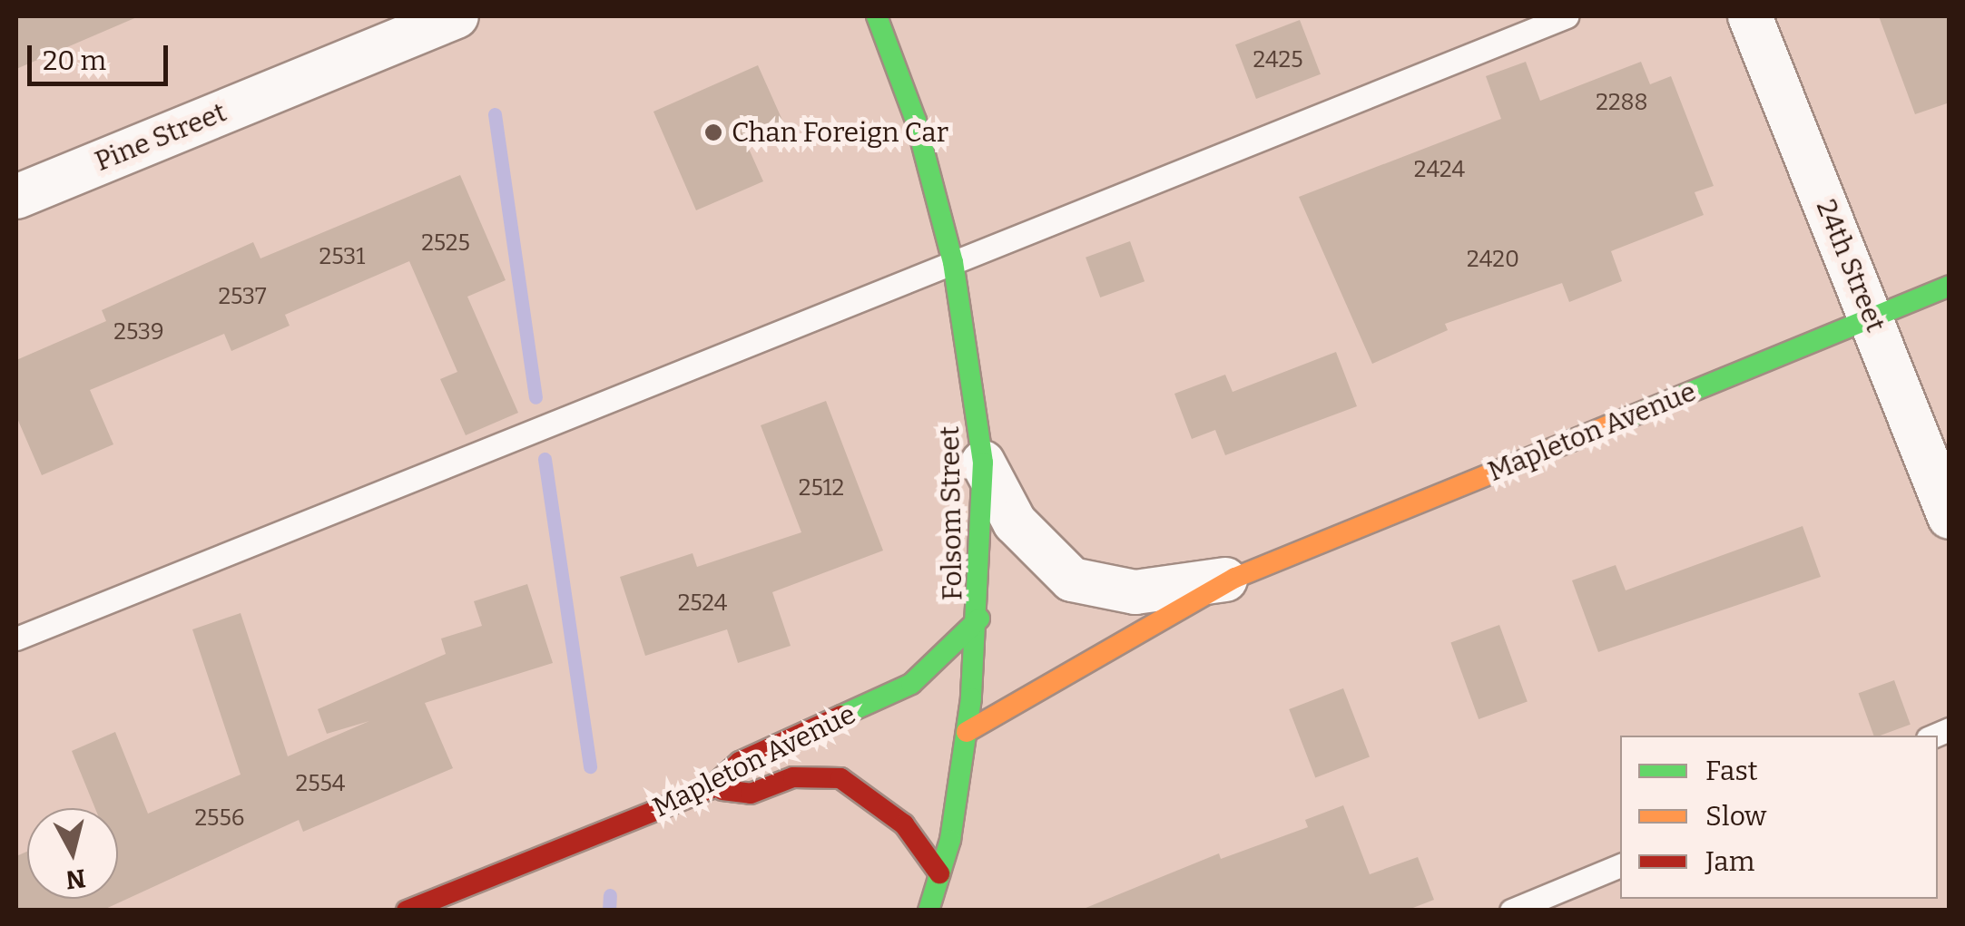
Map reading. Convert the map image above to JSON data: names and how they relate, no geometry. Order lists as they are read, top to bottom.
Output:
{
  "streets": {
    "street": [
      "Pine Street",
      "24th Street",
      "Mapleton Avenue",
      "Folsom Street"
    ]
  },
  "crossings": [
    ["24th Street", "Mapleton Avenue"],
    ["Mapleton Avenue", "Folsom Street"]
  ],
  "places": ["Chan Foreign Car"],
  "house_numbers": [
    "2425",
    "2288",
    "2424",
    "2525",
    "2531",
    "2420",
    "2537",
    "2539",
    "2512",
    "2524",
    "2554",
    "2556"
  ],
  "legend": ["Fast", "Slow", "Jam"],
  "scale_bar": "20 m",
  "north": "bottom"
}
